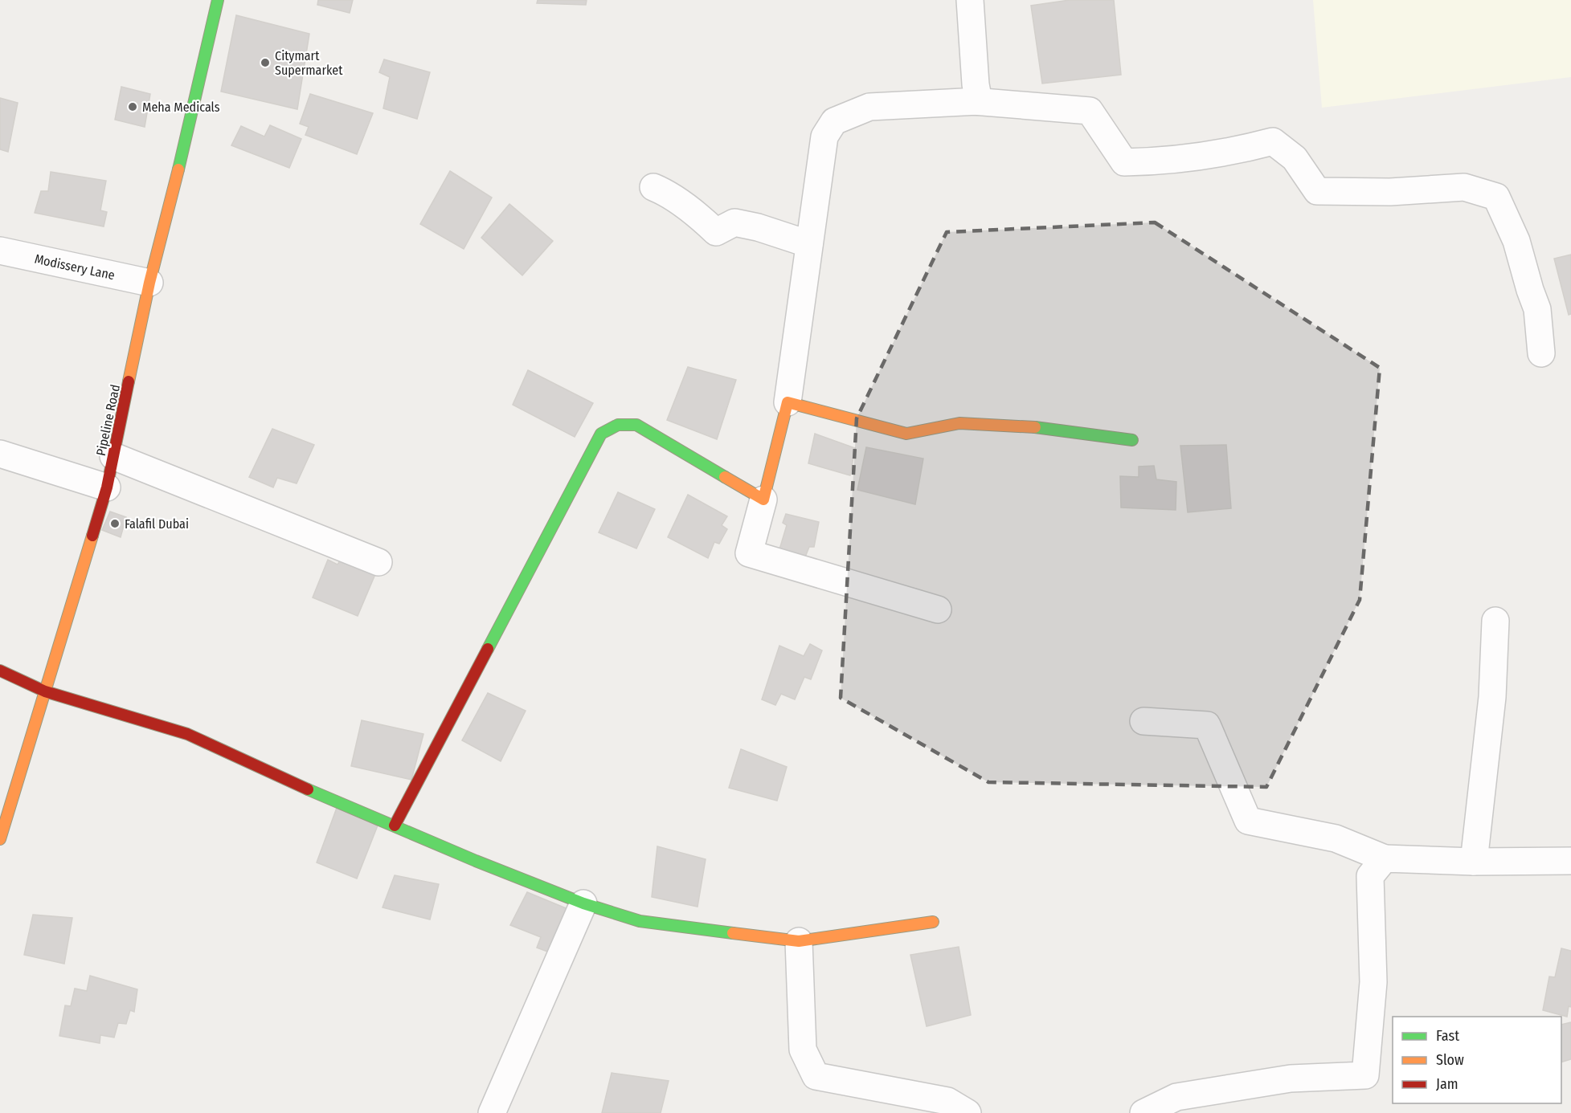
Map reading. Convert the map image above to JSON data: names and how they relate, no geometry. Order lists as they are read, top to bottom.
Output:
{
  "streets": {
    "street": ["Modissery Lane", "Pipeline Road"]
  },
  "crossings": [
    ["Modissery Lane", "Pipeline Road"]
  ],
  "places": ["Citymart Supermarket", "Meha Medicals", "Falafil Dubai"],
  "legend": ["Fast", "Slow", "Jam"]
}
